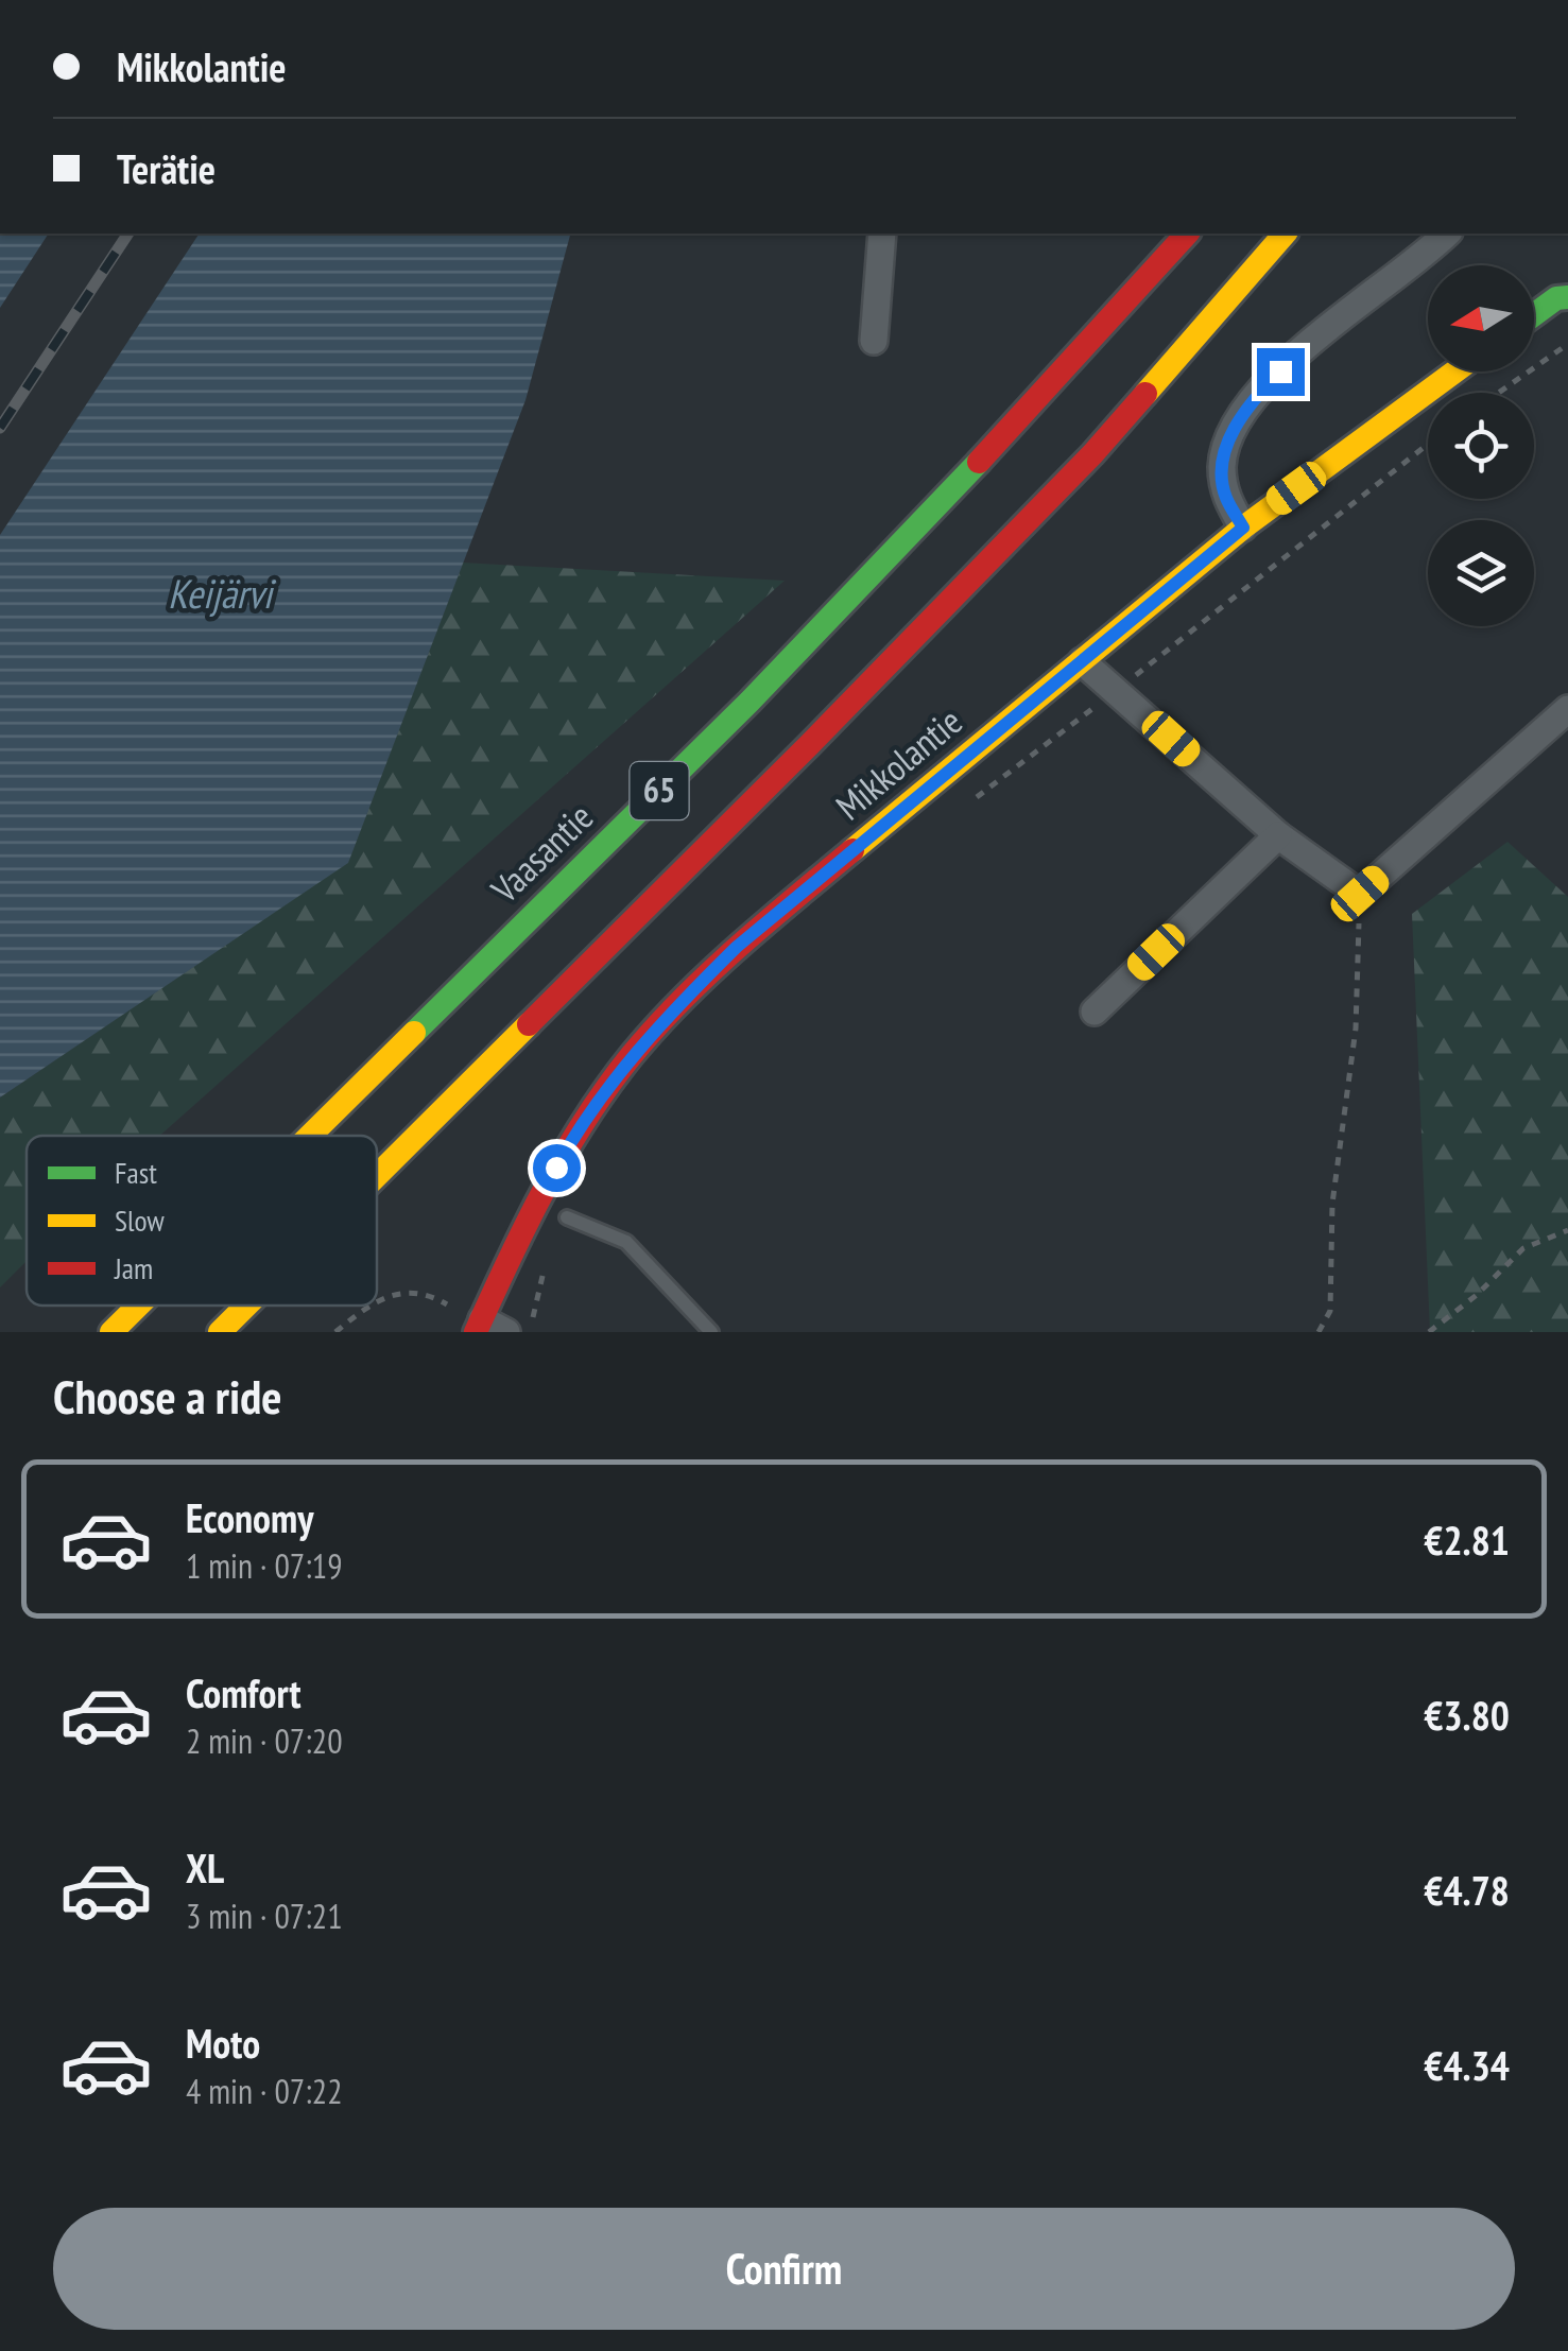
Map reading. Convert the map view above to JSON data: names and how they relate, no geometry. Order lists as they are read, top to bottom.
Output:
{
  "streets": {
    "main road": ["Mikkolantie", "65", "Vaasantie"]
  },
  "water": ["Keijärvi"],
  "legend": ["Fast", "Slow", "Jam"],
  "north": "left",
  "page": {
    "banner": ["Mikkolantie", "Terätie"],
    "heading": "Choose a ride",
    "list": [
      {
        "name": "Economy",
        "note": "1 min · 07:19",
        "value": "€2.81"
      },
      {
        "name": "Comfort",
        "note": "2 min · 07:20",
        "value": "€3.80"
      },
      {
        "name": "XL",
        "note": "3 min · 07:21",
        "value": "€4.78"
      },
      {
        "name": "Moto",
        "note": "4 min · 07:22",
        "value": "€4.34"
      }
    ],
    "buttons": "Confirm"
  }
}
